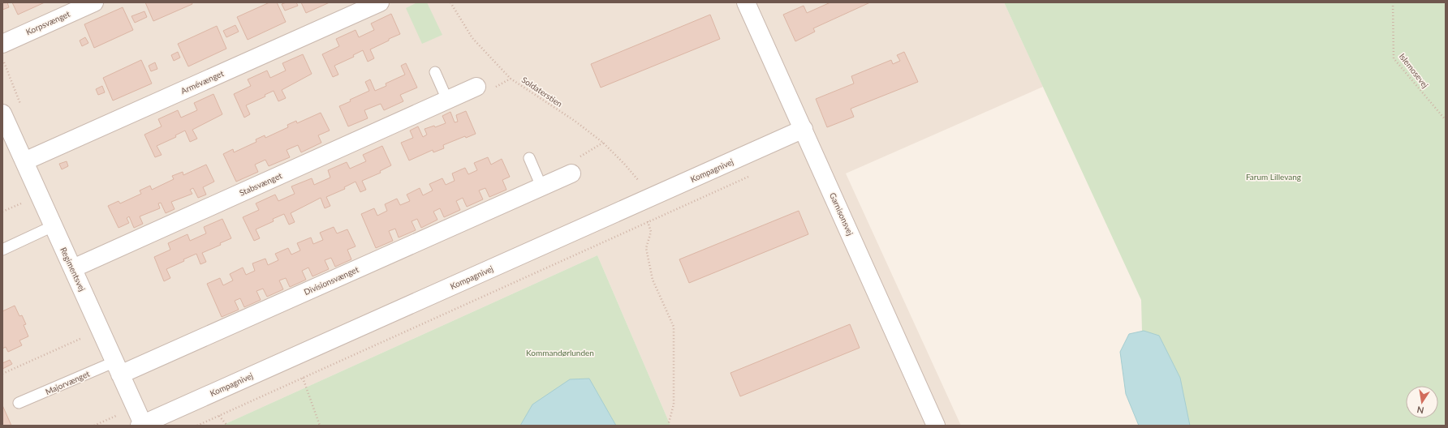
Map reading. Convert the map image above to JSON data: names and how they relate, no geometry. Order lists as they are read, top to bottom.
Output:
{
  "streets": {
    "street": [
      "Korpsvænget",
      "Armévænget",
      "Kompagnivej",
      "Stabsvænget",
      "Garnisonsvej",
      "Regimentsvej",
      "Divisionsvænget"
    ],
    "lane": ["Majorvænget"],
    "path": ["Islemosevej", "Soldaterstien"]
  },
  "crossings": [
    ["Armévænget", "Regimentsvej"],
    ["Kompagnivej", "Garnisonsvej"],
    ["Kompagnivej", "Regimentsvej"],
    ["Stabsvænget", "Regimentsvej"],
    ["Regimentsvej", "Divisionsvænget"],
    ["Regimentsvej", "Majorvænget"],
    ["Divisionsvænget", "Majorvænget"]
  ],
  "parks": ["Farum Lillevang", "Kommandørlunden"],
  "north": "bottom"
}
